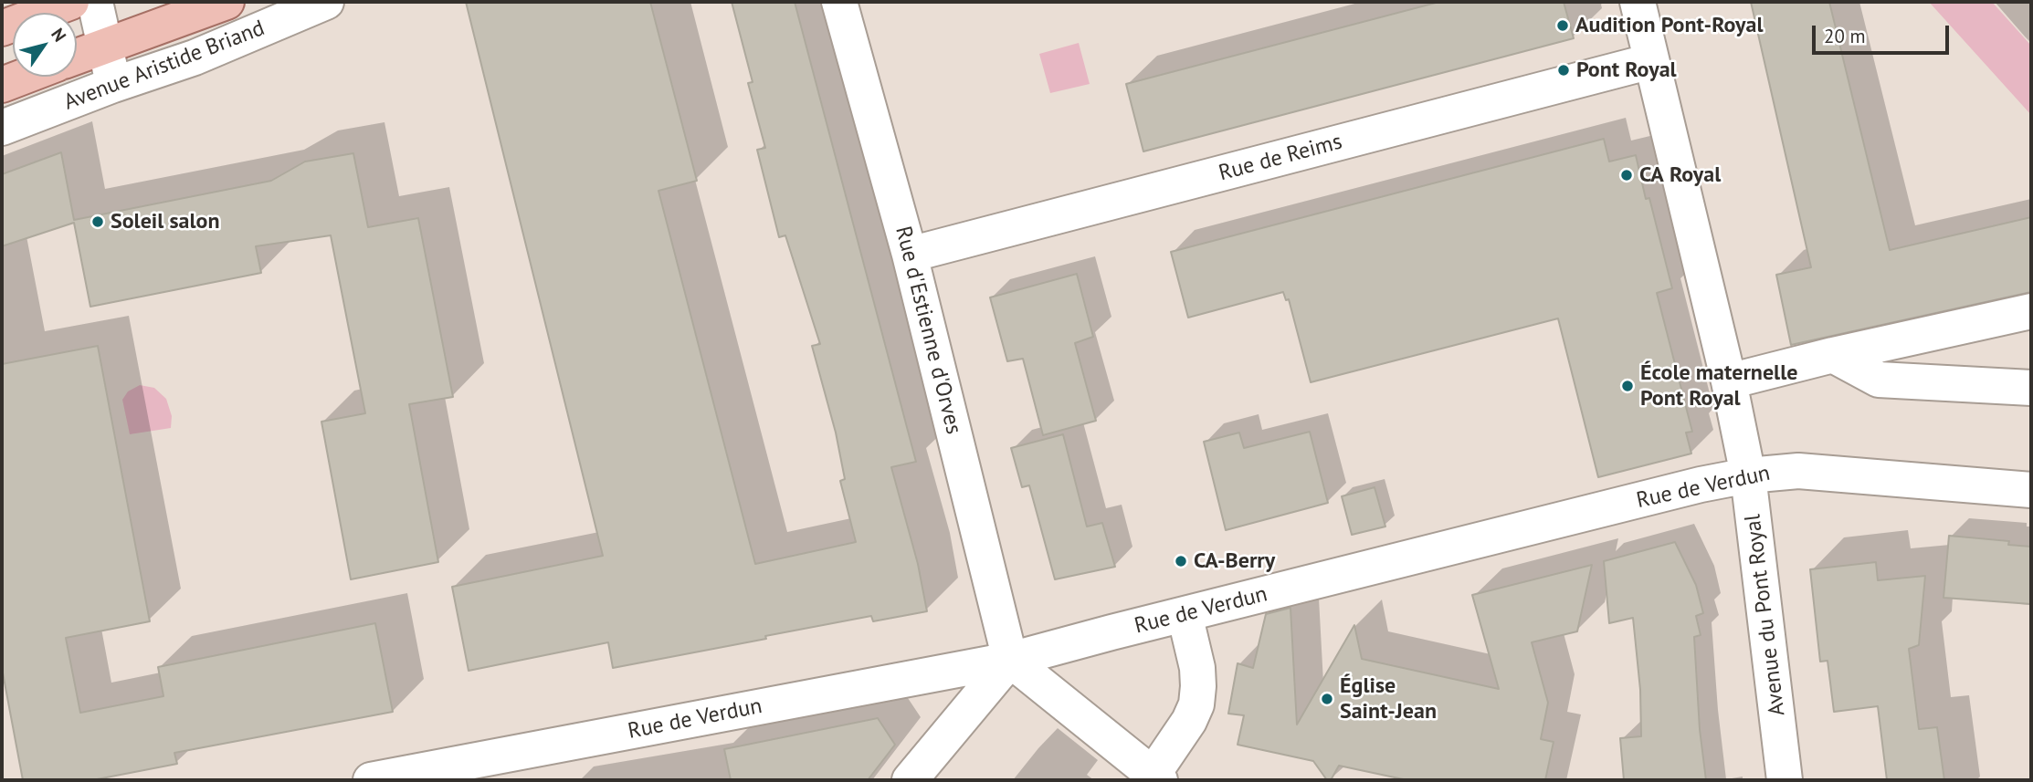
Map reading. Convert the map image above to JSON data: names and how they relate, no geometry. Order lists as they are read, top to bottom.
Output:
{
  "streets": {
    "main road": ["Avenue Aristide Briand"],
    "street": [
      "Rue de Reims",
      "Rue d'Estienne d'Orves",
      "Rue de Verdun",
      "Avenue du Pont Royal"
    ]
  },
  "crossings": [
    ["Rue de Reims", "Rue d'Estienne d'Orves"],
    ["Rue de Reims", "Avenue du Pont Royal"],
    ["Rue d'Estienne d'Orves", "Rue de Verdun"],
    ["Rue de Verdun", "Avenue du Pont Royal"]
  ],
  "places": [
    "Audition Pont-Royal",
    "Pont Royal",
    "CA Royal",
    "Soleil salon",
    "École maternelle Pont Royal",
    "CA-Berry",
    "Église Saint-Jean"
  ],
  "scale_bar": "20 m",
  "north": "top right"
}
